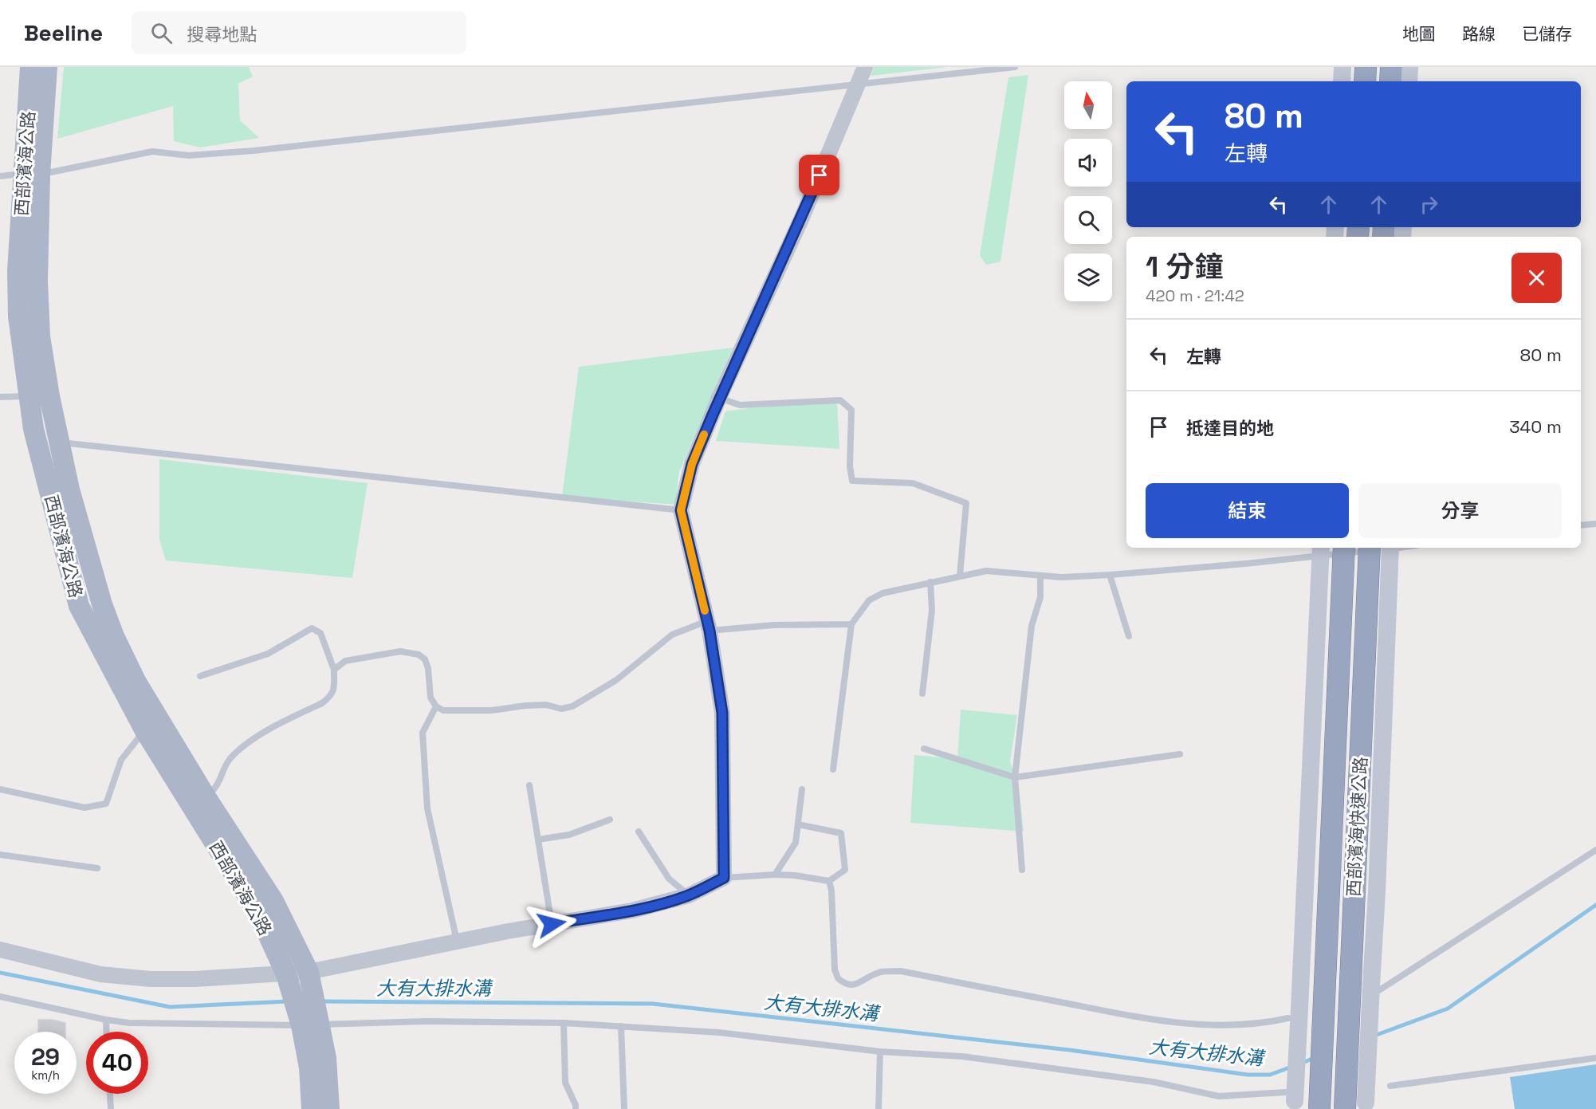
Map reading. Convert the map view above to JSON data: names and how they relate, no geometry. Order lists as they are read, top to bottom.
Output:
{
  "streets": {
    "highway": ["西部濱海快速公路"],
    "main road": ["西部濱海公路"]
  },
  "water": ["大有大排水溝"],
  "north": "top",
  "page": {
    "header": "Beeline",
    "search": "搜尋地點",
    "nav": ["地圖", "路線", "已儲存"],
    "turn": ["80 m", "左轉"],
    "heading": ["1 分鐘", "420 m · 21:42"],
    "list": [
      {
        "name": "左轉",
        "value": "80 m"
      },
      {
        "name": "抵達目的地",
        "value": "340 m"
      }
    ],
    "buttons": ["結束", "分享"],
    "speed": "29 km/h",
    "limit": "40"
  }
}
